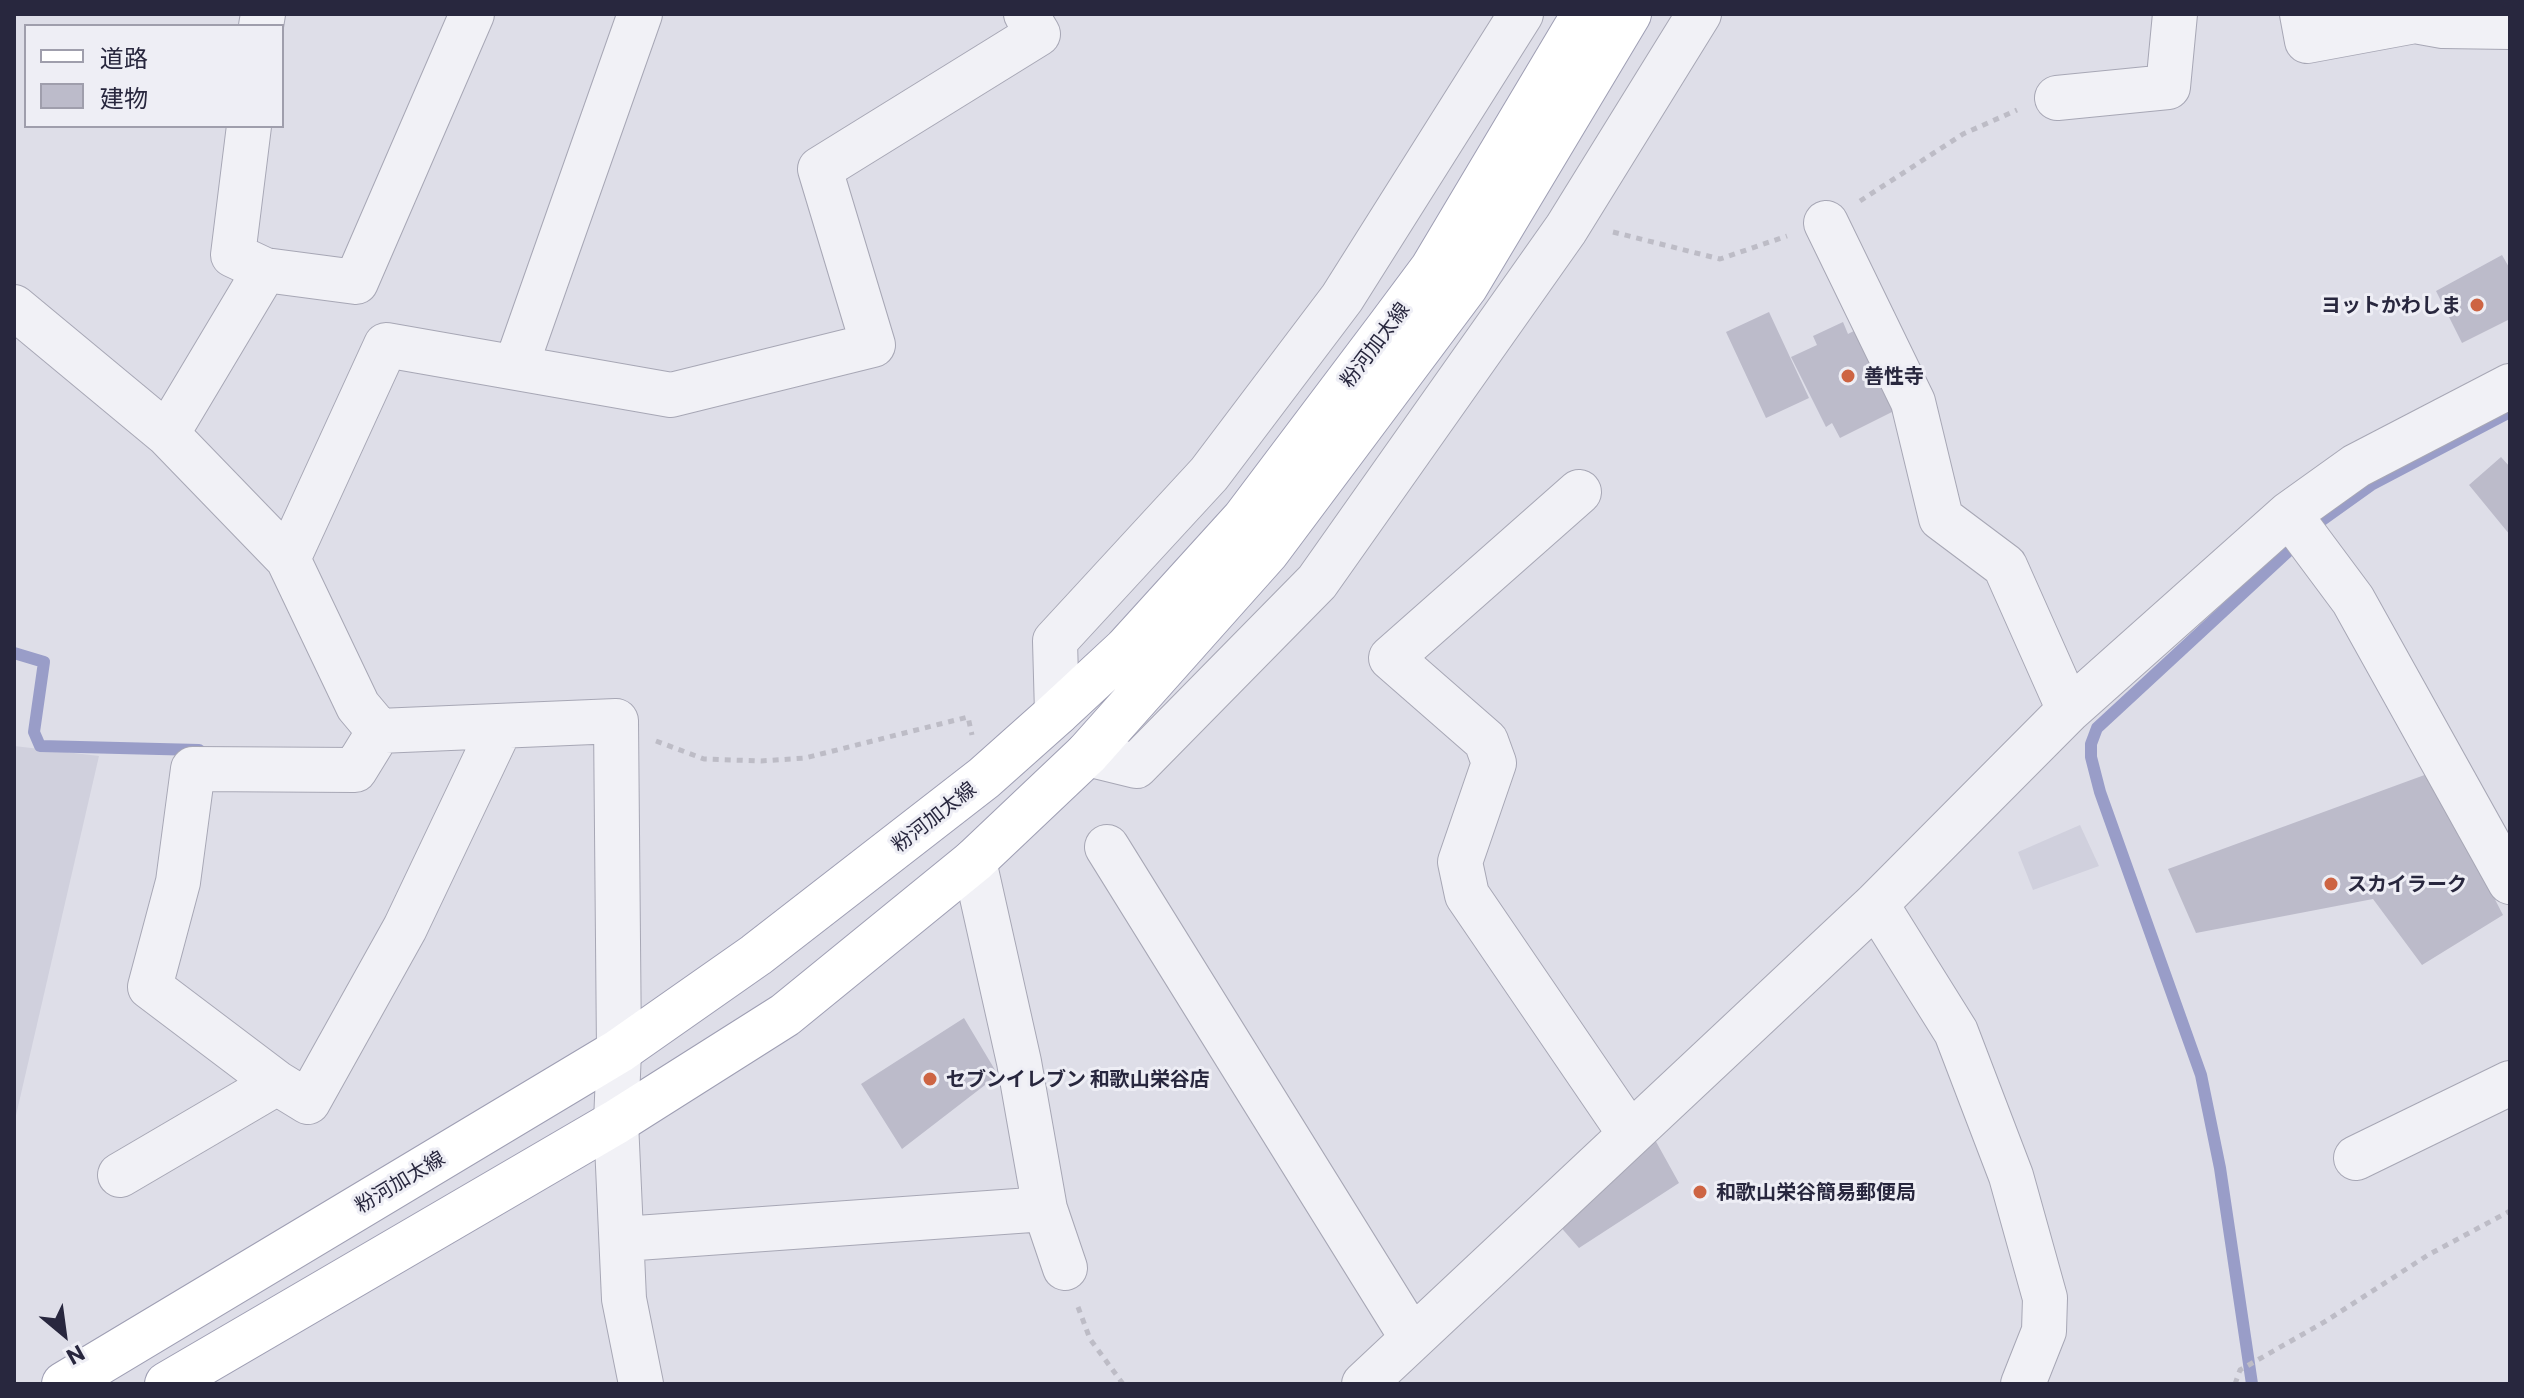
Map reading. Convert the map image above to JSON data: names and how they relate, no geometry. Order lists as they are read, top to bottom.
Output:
{
  "streets": {
    "main road": ["粉河加太線"]
  },
  "places": [
    "ヨットかわしま",
    "善性寺",
    "スカイラーク",
    "セブンイレブン 和歌山栄谷店",
    "和歌山栄谷簡易郵便局"
  ],
  "legend": ["道路", "建物"],
  "north": "bottom right"
}
